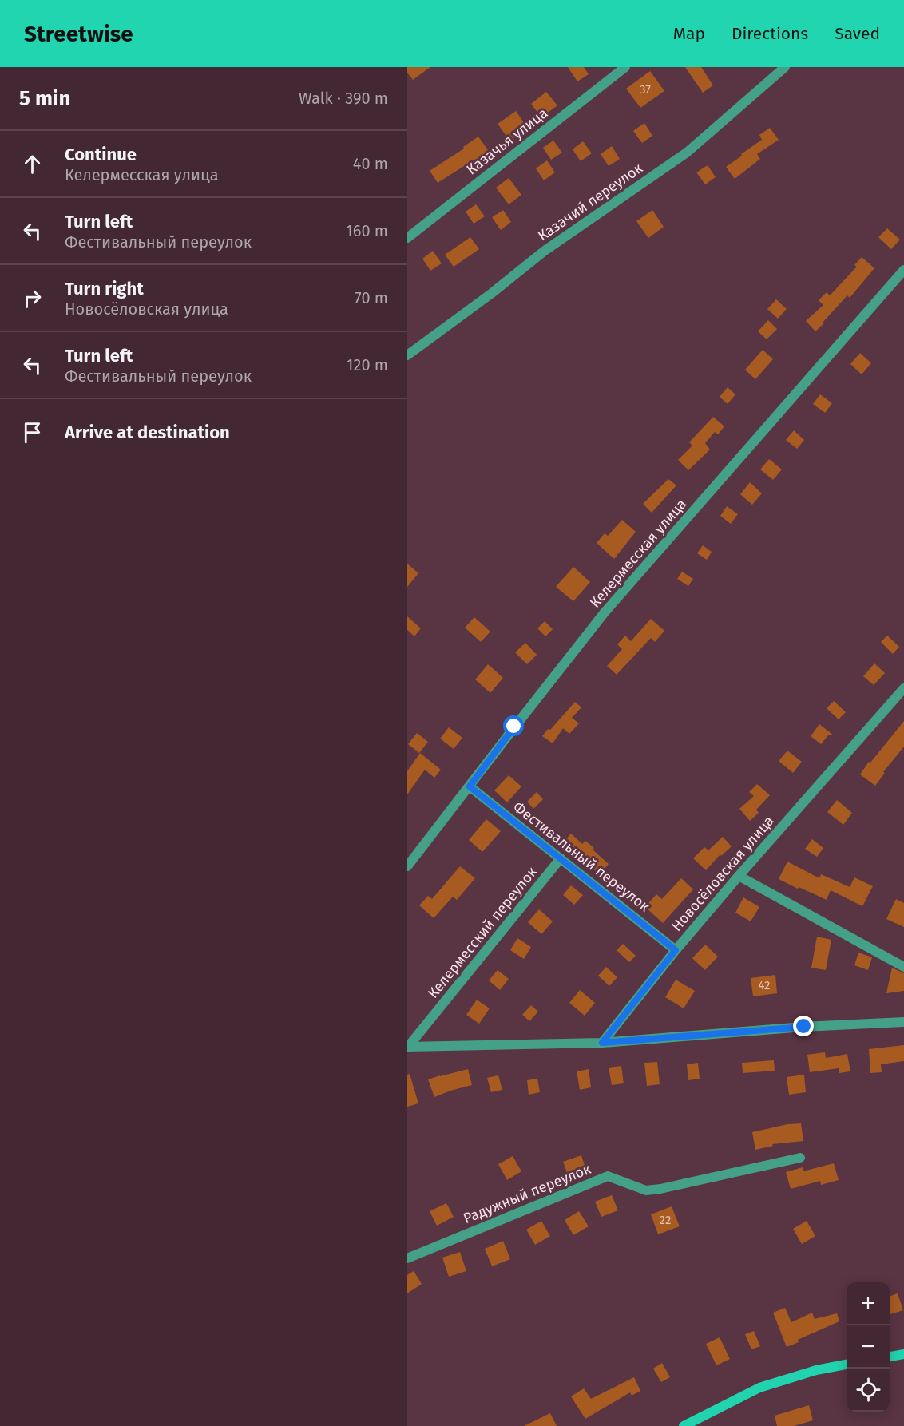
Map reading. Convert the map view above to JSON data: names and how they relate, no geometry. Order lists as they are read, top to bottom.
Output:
{
  "streets": {
    "street": [
      "Казачья улица",
      "Казачий переулок",
      "Келермесская улица",
      "Фестивальный переулок",
      "Новосёловская улица",
      "Келермесский переулок",
      "Радужный переулок"
    ]
  },
  "crossings": [
    ["Келермесская улица", "Фестивальный переулок"],
    ["Фестивальный переулок", "Новосёловская улица"],
    ["Фестивальный переулок", "Келермесский переулок"]
  ],
  "house_numbers": ["37", "42", "22"],
  "page": {
    "header": "Streetwise",
    "nav": ["Map", "Directions", "Saved"],
    "heading": ["5 min", "Walk · 390 m"],
    "list": [
      ["Continue", "Келермесская улица", "40 m"],
      ["Turn left", "Фестивальный переулок", "160 m"],
      ["Turn right", "Новосёловская улица", "70 m"],
      ["Turn left", "Фестивальный переулок", "120 m"],
      "Arrive at destination"
    ],
    "map_buttons": ["+", "−"]
  }
}
